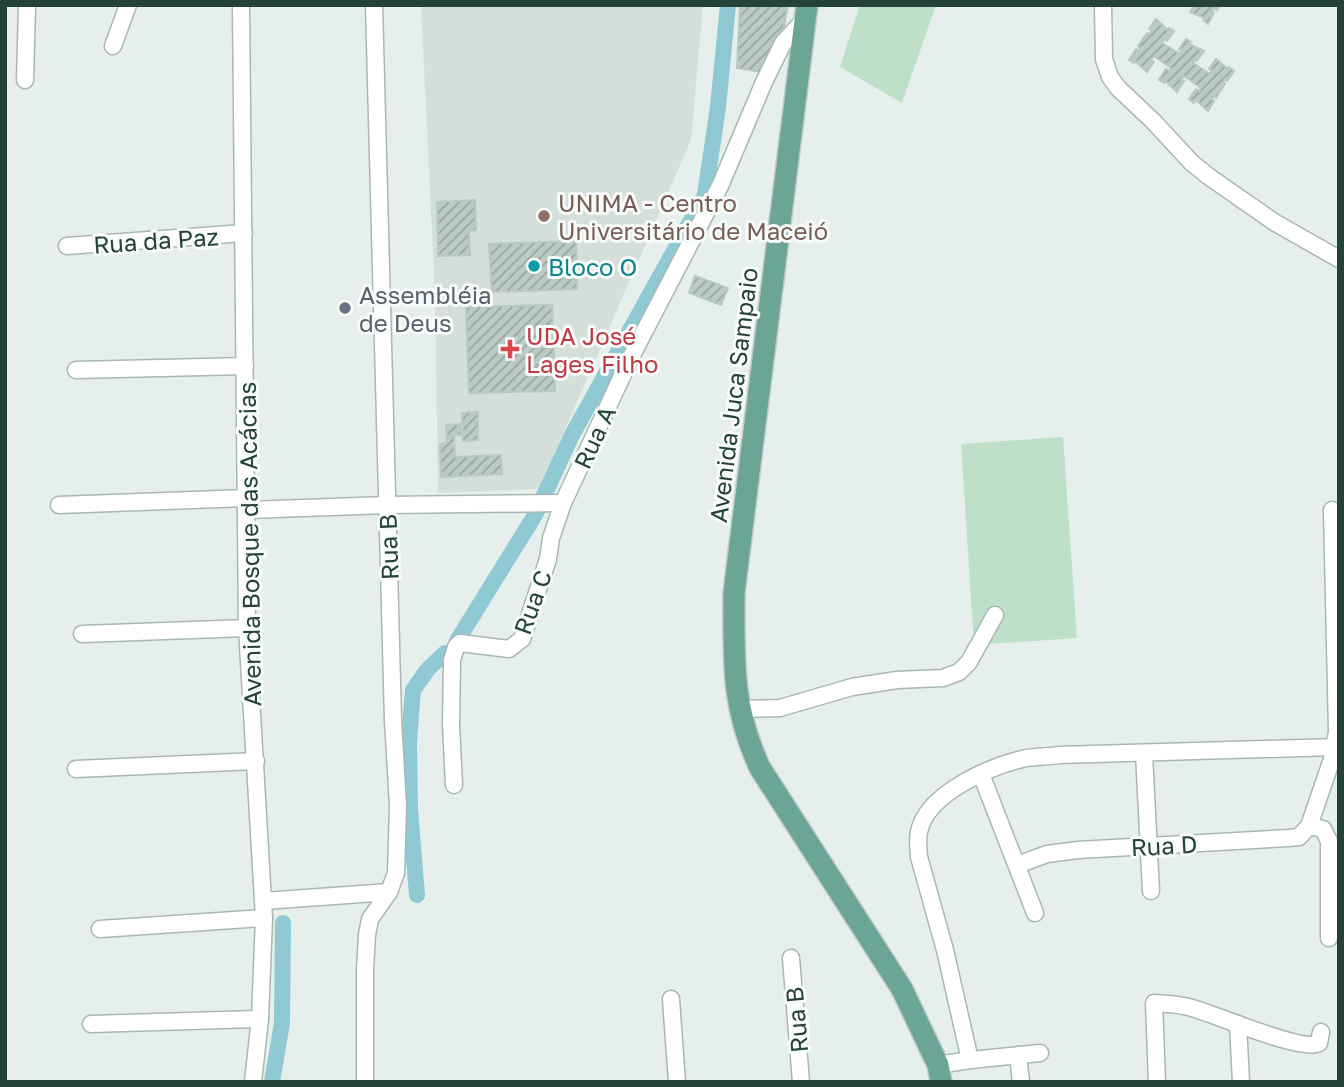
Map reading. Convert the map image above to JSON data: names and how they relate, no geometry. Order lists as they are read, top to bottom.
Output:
{
  "streets": {
    "main road": ["Avenida Juca Sampaio"],
    "street": [
      "Rua da Paz",
      "Rua A",
      "Avenida Bosque das Acácias",
      "Rua B",
      "Rua C",
      "Rua D"
    ]
  },
  "crossings": [
    ["Rua da Paz", "Avenida Bosque das Acácias"],
    ["Avenida Juca Sampaio", "Rua A"],
    ["Rua A", "Rua C"]
  ],
  "places": {
    "other": ["UNIMA - Centro Universitário de Maceió", "Bloco O", "Assembléia de Deus"],
    "health": ["UDA José Lages Filho"]
  }
}
